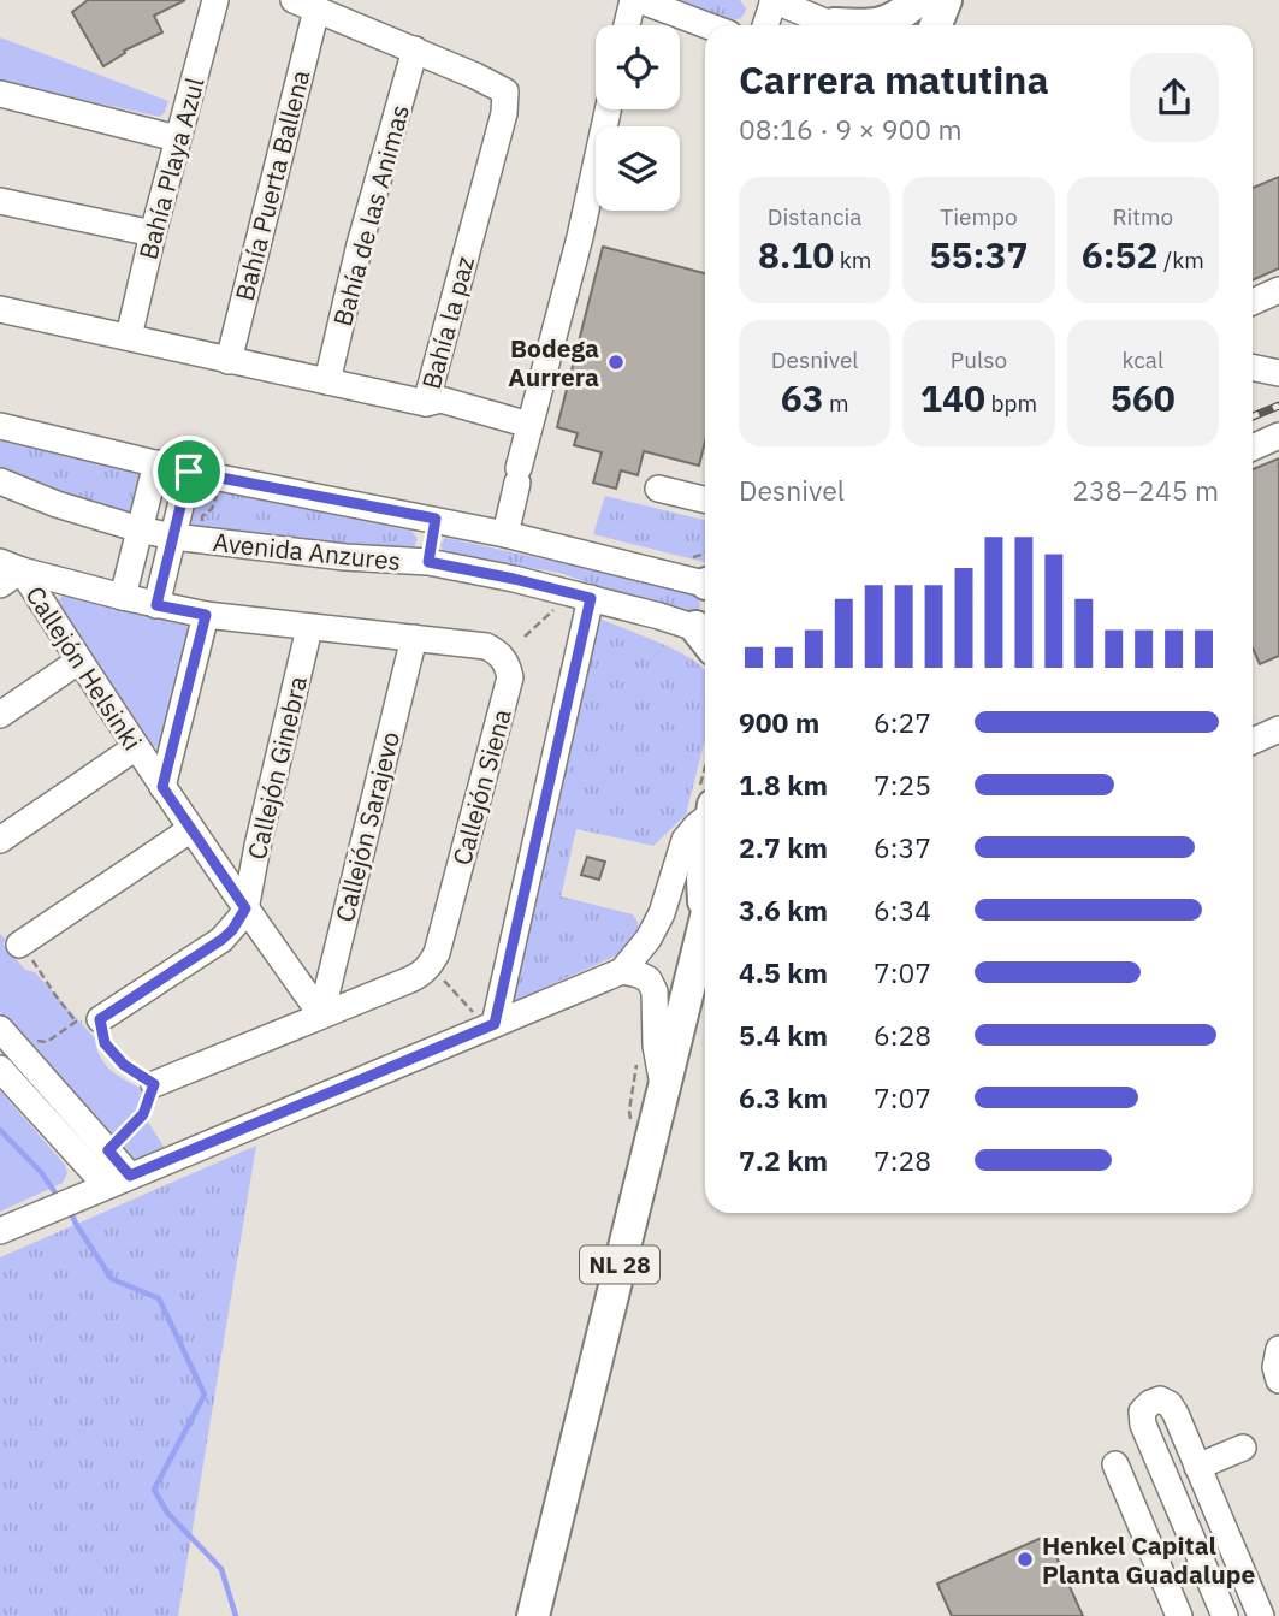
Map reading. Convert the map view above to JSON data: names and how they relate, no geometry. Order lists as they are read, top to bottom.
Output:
{
  "streets": {
    "main road": ["NL 28"],
    "street": [
      "Bahía Playa Azul",
      "Bahía Puerta Ballena",
      "Bahía de las Animas",
      "Bahía la paz",
      "Avenida Anzures",
      "Callejón Helsinki",
      "Callejón Ginebra",
      "Callejón Siena",
      "Callejón Sarajevo"
    ]
  },
  "crossings": [
    ["Bahía Playa Azul", "Bahía la paz"],
    ["Bahía Puerta Ballena", "Bahía la paz"],
    ["Bahía de las Animas", "Bahía la paz"],
    ["Callejón Helsinki", "Callejón Ginebra"],
    ["Callejón Helsinki", "Callejón Siena"],
    ["Callejón Helsinki", "Callejón Sarajevo"],
    ["Callejón Ginebra", "Callejón Siena"],
    ["Callejón Siena", "Callejón Sarajevo"]
  ],
  "places": ["Bodega Aurrera", "Henkel Capital Planta Guadalupe"],
  "page": {
    "heading": ["Carrera matutina", "08:16 · 9 × 900 m"],
    "stats": [
      ["Distancia", "8.10 km"],
      ["Tiempo", "55:37"],
      ["Ritmo", "6:52 /km"],
      ["Desnivel", "63 m"],
      ["Pulso", "140 bpm"],
      ["kcal", "560"]
    ],
    "chart": ["Desnivel", "238–245 m"],
    "list": [
      {
        "name": "900 m",
        "note": "6:27"
      },
      {
        "name": "1.8 km",
        "note": "7:25"
      },
      {
        "name": "2.7 km",
        "note": "6:37"
      },
      {
        "name": "3.6 km",
        "note": "6:34"
      },
      {
        "name": "4.5 km",
        "note": "7:07"
      },
      {
        "name": "5.4 km",
        "note": "6:28"
      },
      {
        "name": "6.3 km",
        "note": "7:07"
      },
      {
        "name": "7.2 km",
        "note": "7:28"
      }
    ]
  }
}
